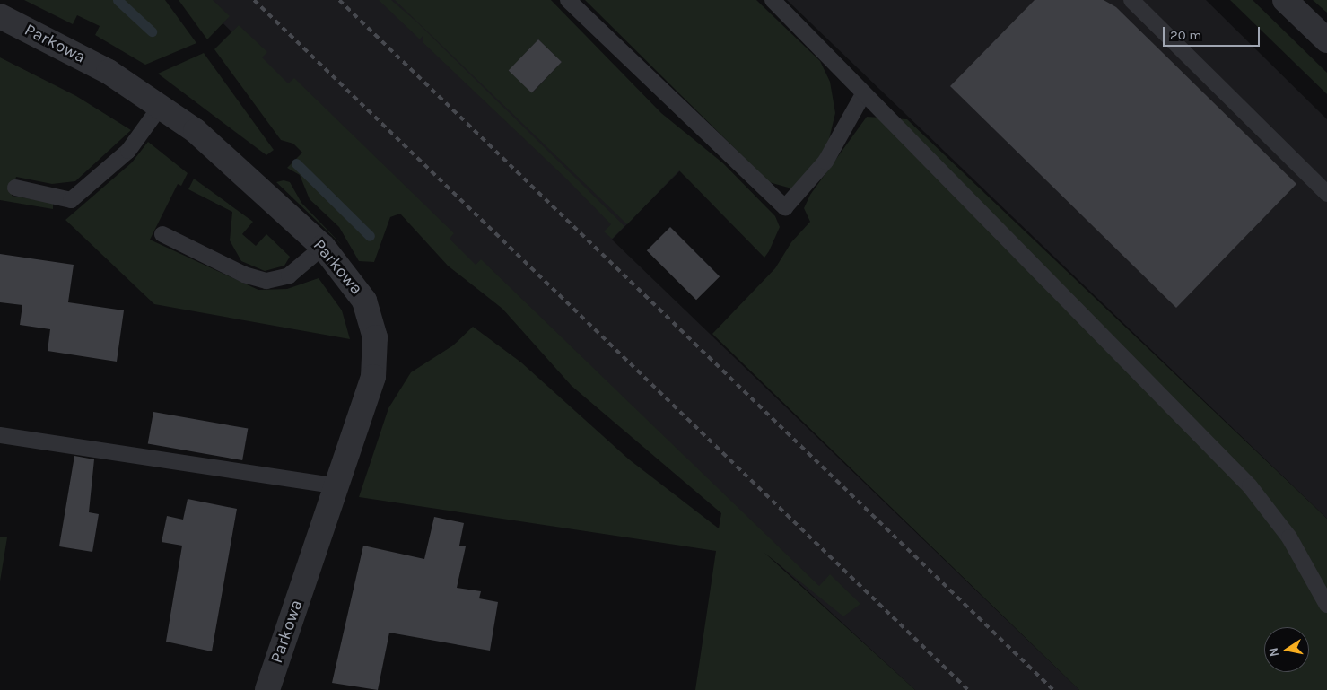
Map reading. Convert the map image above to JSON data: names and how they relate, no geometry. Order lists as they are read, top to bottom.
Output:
{
  "streets": {
    "street": ["Parkowa"]
  },
  "scale_bar": "20 m",
  "north": "left"
}
